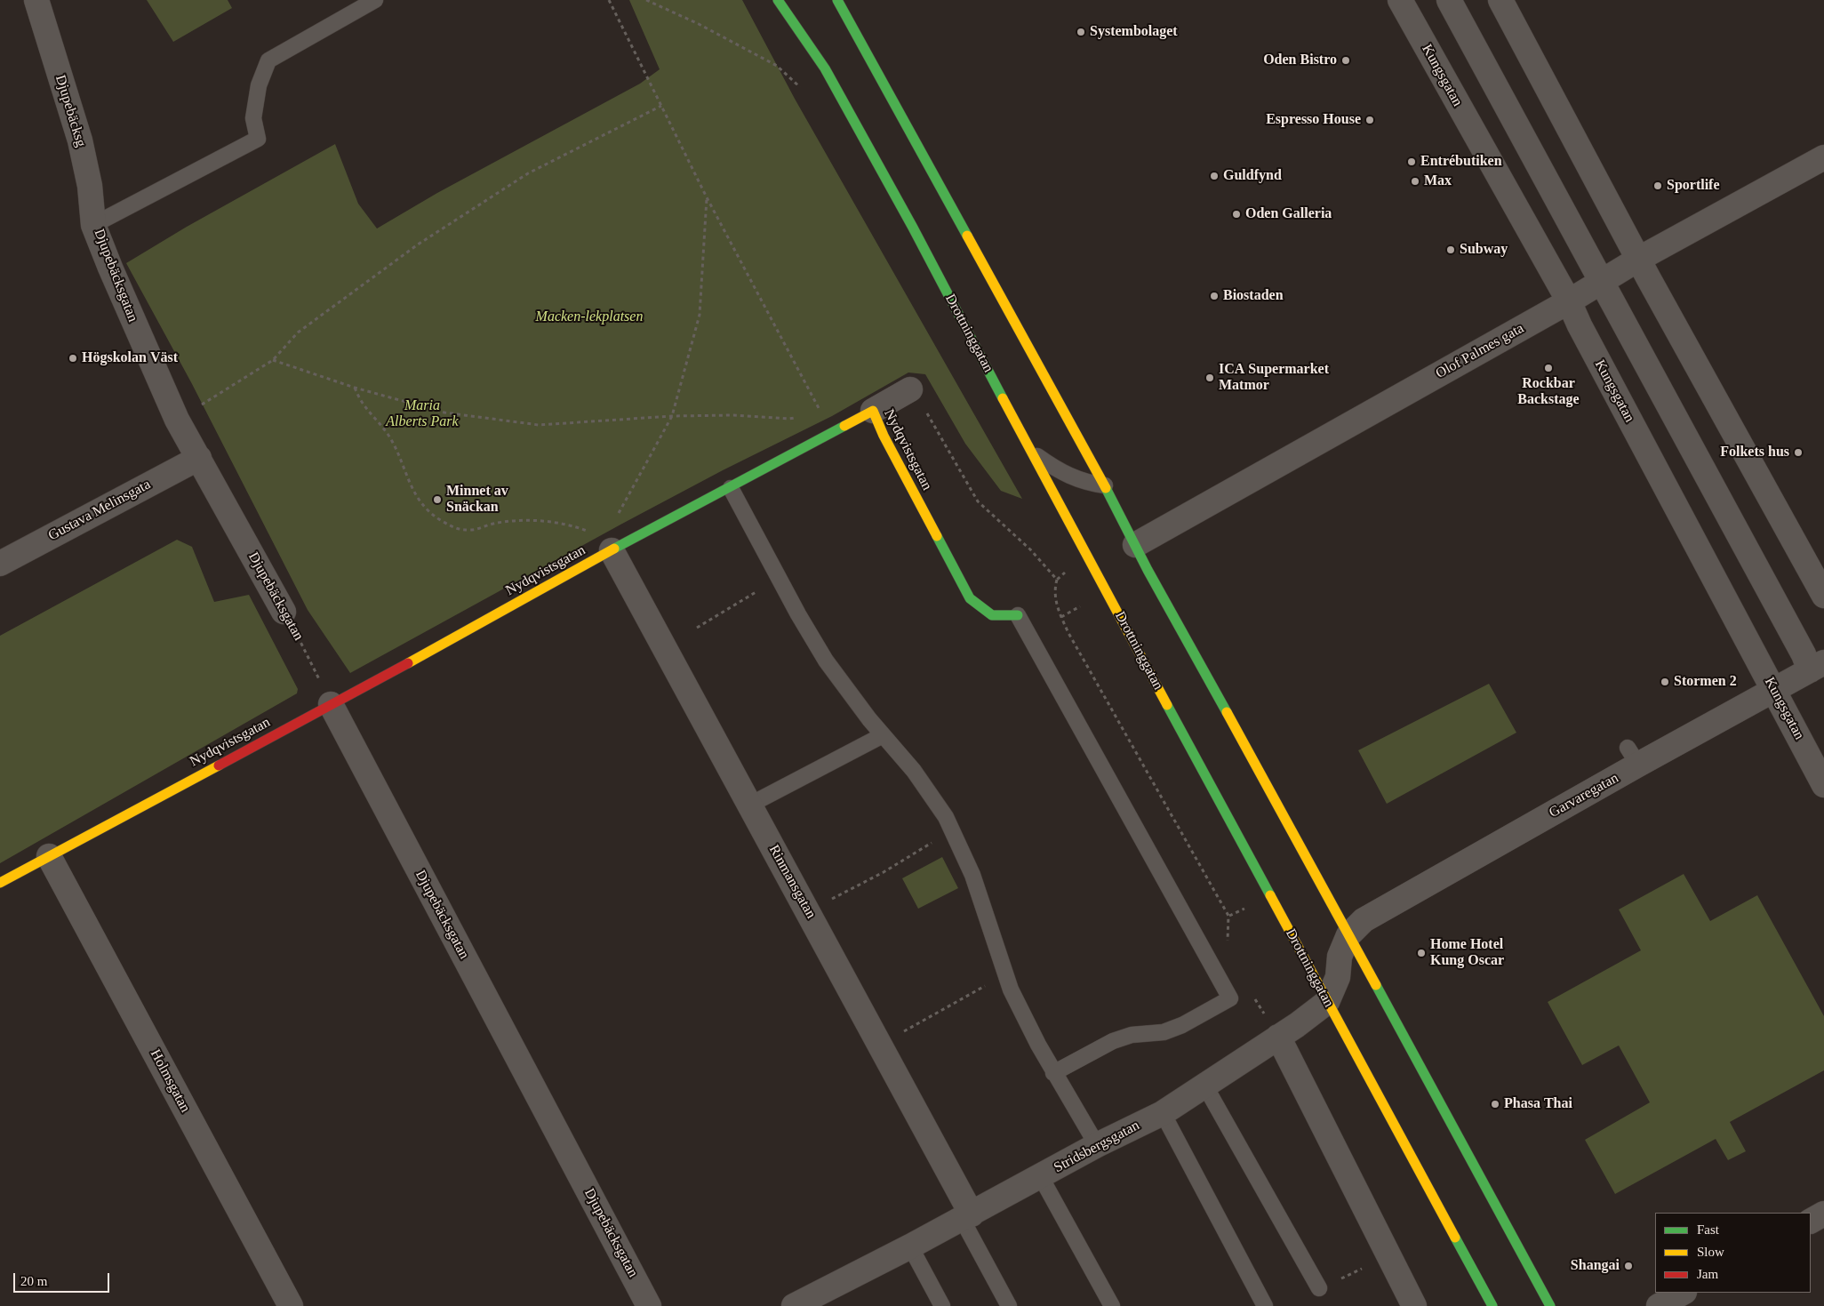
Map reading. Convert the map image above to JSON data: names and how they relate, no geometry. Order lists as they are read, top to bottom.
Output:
{
  "streets": {
    "street": [
      "Kungsgatan",
      "Djupebäcksg",
      "Djupebäcksgatan",
      "Drottninggatan",
      "Olof Palmes gata",
      "Nydqvistsgatan",
      "Gustava Melinsgata",
      "Garvaregatan",
      "Rinmansgatan",
      "Holmsgatan",
      "Stridsbergsgatan"
    ]
  },
  "crossings": [
    ["Kungsgatan", "Olof Palmes gata"],
    ["Kungsgatan", "Garvaregatan"],
    ["Djupebäcksg", "Djupebäcksgatan"],
    ["Djupebäcksgatan", "Nydqvistsgatan"],
    ["Djupebäcksgatan", "Gustava Melinsgata"],
    ["Drottninggatan", "Stridsbergsgatan"],
    ["Nydqvistsgatan", "Rinmansgatan"],
    ["Nydqvistsgatan", "Holmsgatan"],
    ["Rinmansgatan", "Stridsbergsgatan"]
  ],
  "parks": ["Macken-lekplatsen", "Maria Alberts Park"],
  "places": [
    "Systembolaget",
    "Oden Bistro",
    "Espresso House",
    "Entrébutiken",
    "Guldfynd",
    "Max",
    "Sportlife",
    "Oden Galleria",
    "Subway",
    "Biostaden",
    "Högskolan Väst",
    "Rockbar Backstage",
    "ICA Supermarket Matmor",
    "Folkets hus",
    "Minnet av Snäckan",
    "Stormen 2",
    "Home Hotel Kung Oscar",
    "Phasa Thai",
    "Shangai"
  ],
  "legend": ["Fast", "Slow", "Jam"],
  "scale_bar": "20 m"
}
